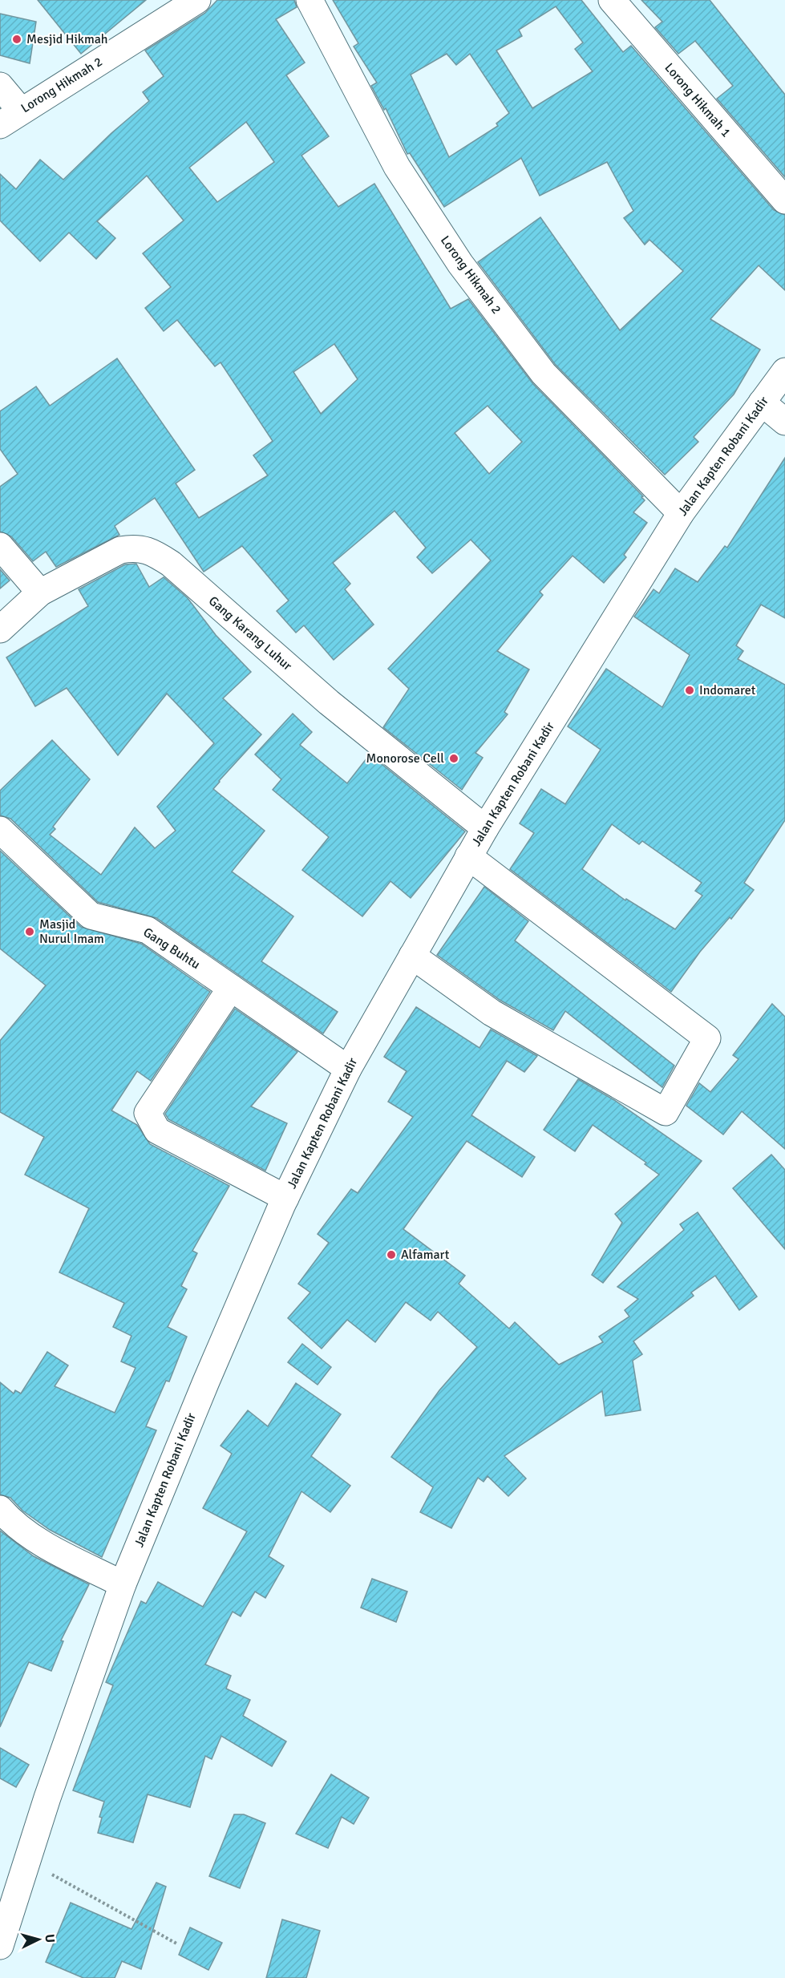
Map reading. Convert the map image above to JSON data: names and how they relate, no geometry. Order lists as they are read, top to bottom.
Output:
{
  "streets": {
    "street": [
      "Lorong Hikmah 2",
      "Lorong Hikmah 1",
      "Jalan Kapten Robani Kadir",
      "Gang Karang Luhur",
      "Gang Buhtu"
    ]
  },
  "crossings": [
    ["Lorong Hikmah 2", "Jalan Kapten Robani Kadir"],
    ["Jalan Kapten Robani Kadir", "Gang Karang Luhur"],
    ["Jalan Kapten Robani Kadir", "Gang Buhtu"]
  ],
  "places": [
    "Mesjid Hikmah",
    "Indomaret",
    "Monorose Cell",
    "Masjid Nurul Imam",
    "Alfamart"
  ],
  "north": "right"
}
